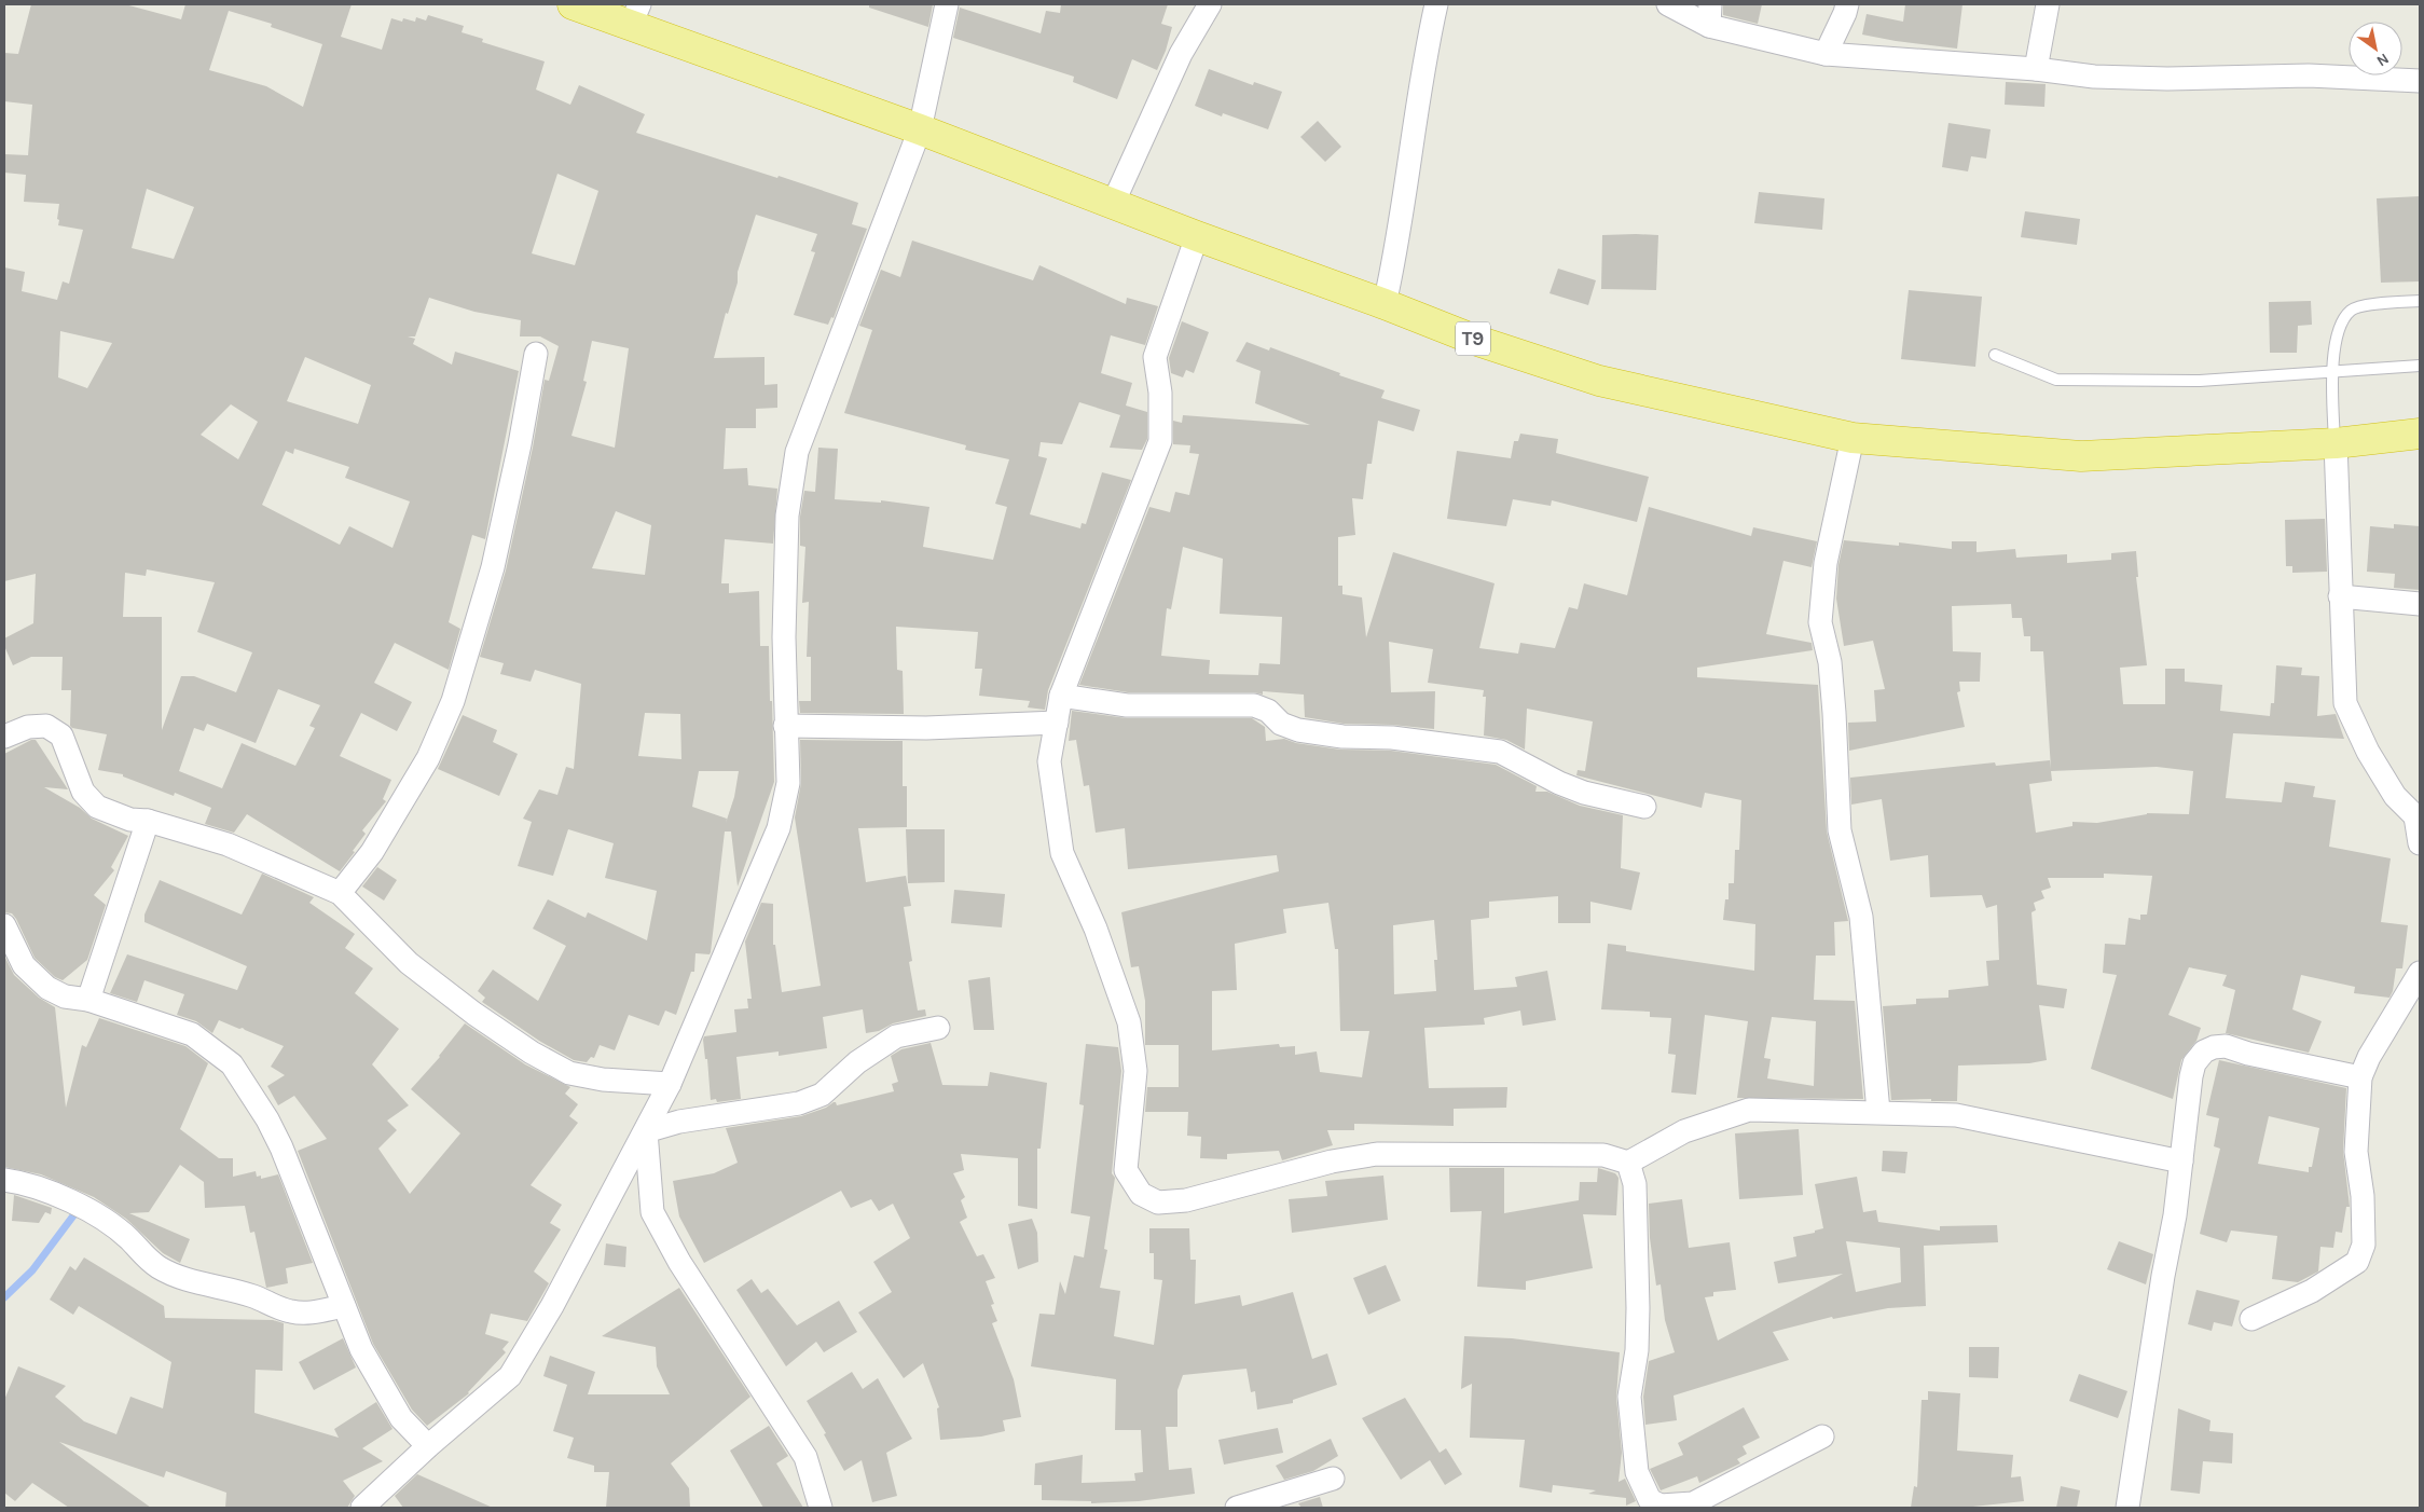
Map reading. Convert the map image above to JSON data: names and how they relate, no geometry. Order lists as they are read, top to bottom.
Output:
{
  "streets": {
    "highway": ["T9"]
  },
  "north": "bottom right"
}
